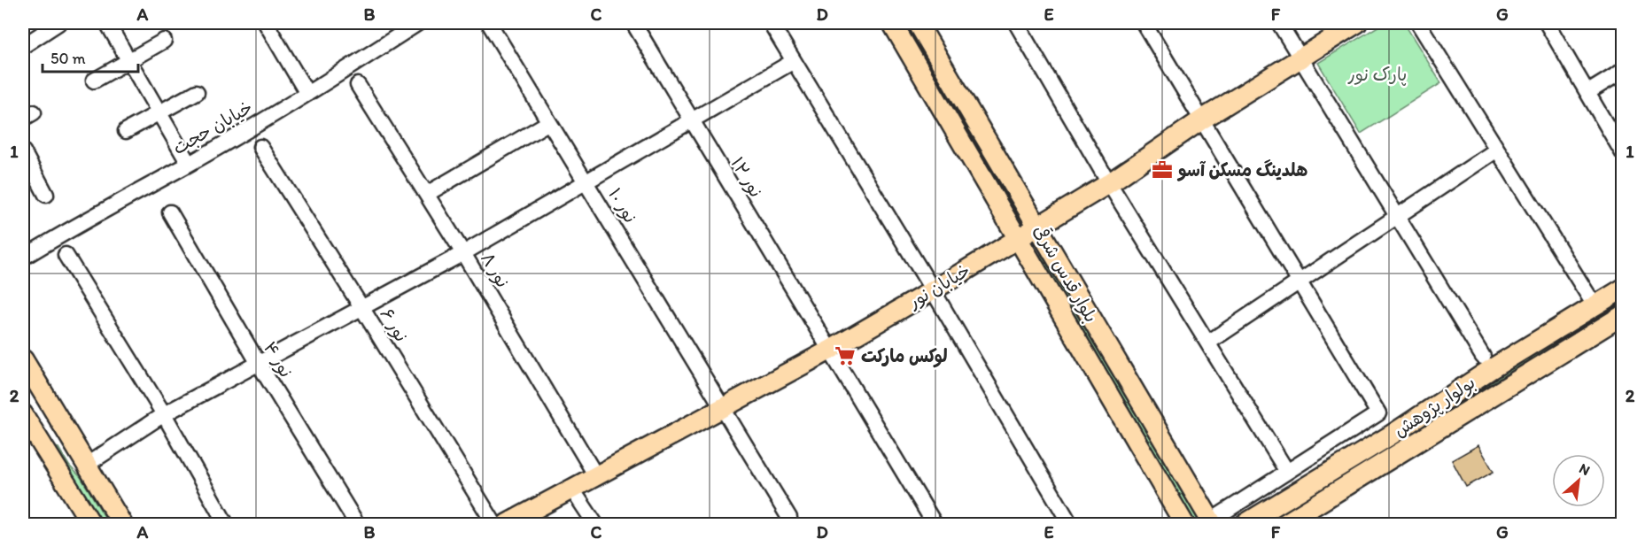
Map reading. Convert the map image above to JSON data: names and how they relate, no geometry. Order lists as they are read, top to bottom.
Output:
{
  "streets": {
    "main road": ["بلوار قدس شرقی", "خیابان نور", "بولوار پژوهش"],
    "street": [
      "خیابان حجت",
      "نور ۱۲",
      "نور ۱۰",
      "نور ۸",
      "نور ۶",
      "نور ۴"
    ]
  },
  "crossings": [
    ["نور ۱۲", "خیابان نور"],
    ["نور ۱۰", "خیابان نور"],
    ["نور ۸", "خیابان نور"],
    ["بلوار قدس شرقی", "خیابان نور"]
  ],
  "parks": ["پارک نور"],
  "places": {
    "office": ["هلدینگ مسکن آسو"],
    "supermarket": ["لوکس مارکت"]
  },
  "scale_bar": "50 m",
  "north": "top right",
  "grid": {
    "columns": [
      "A",
      "B",
      "C",
      "D",
      "E",
      "F",
      "G"
    ],
    "rows": ["1", "2"]
  }
}
